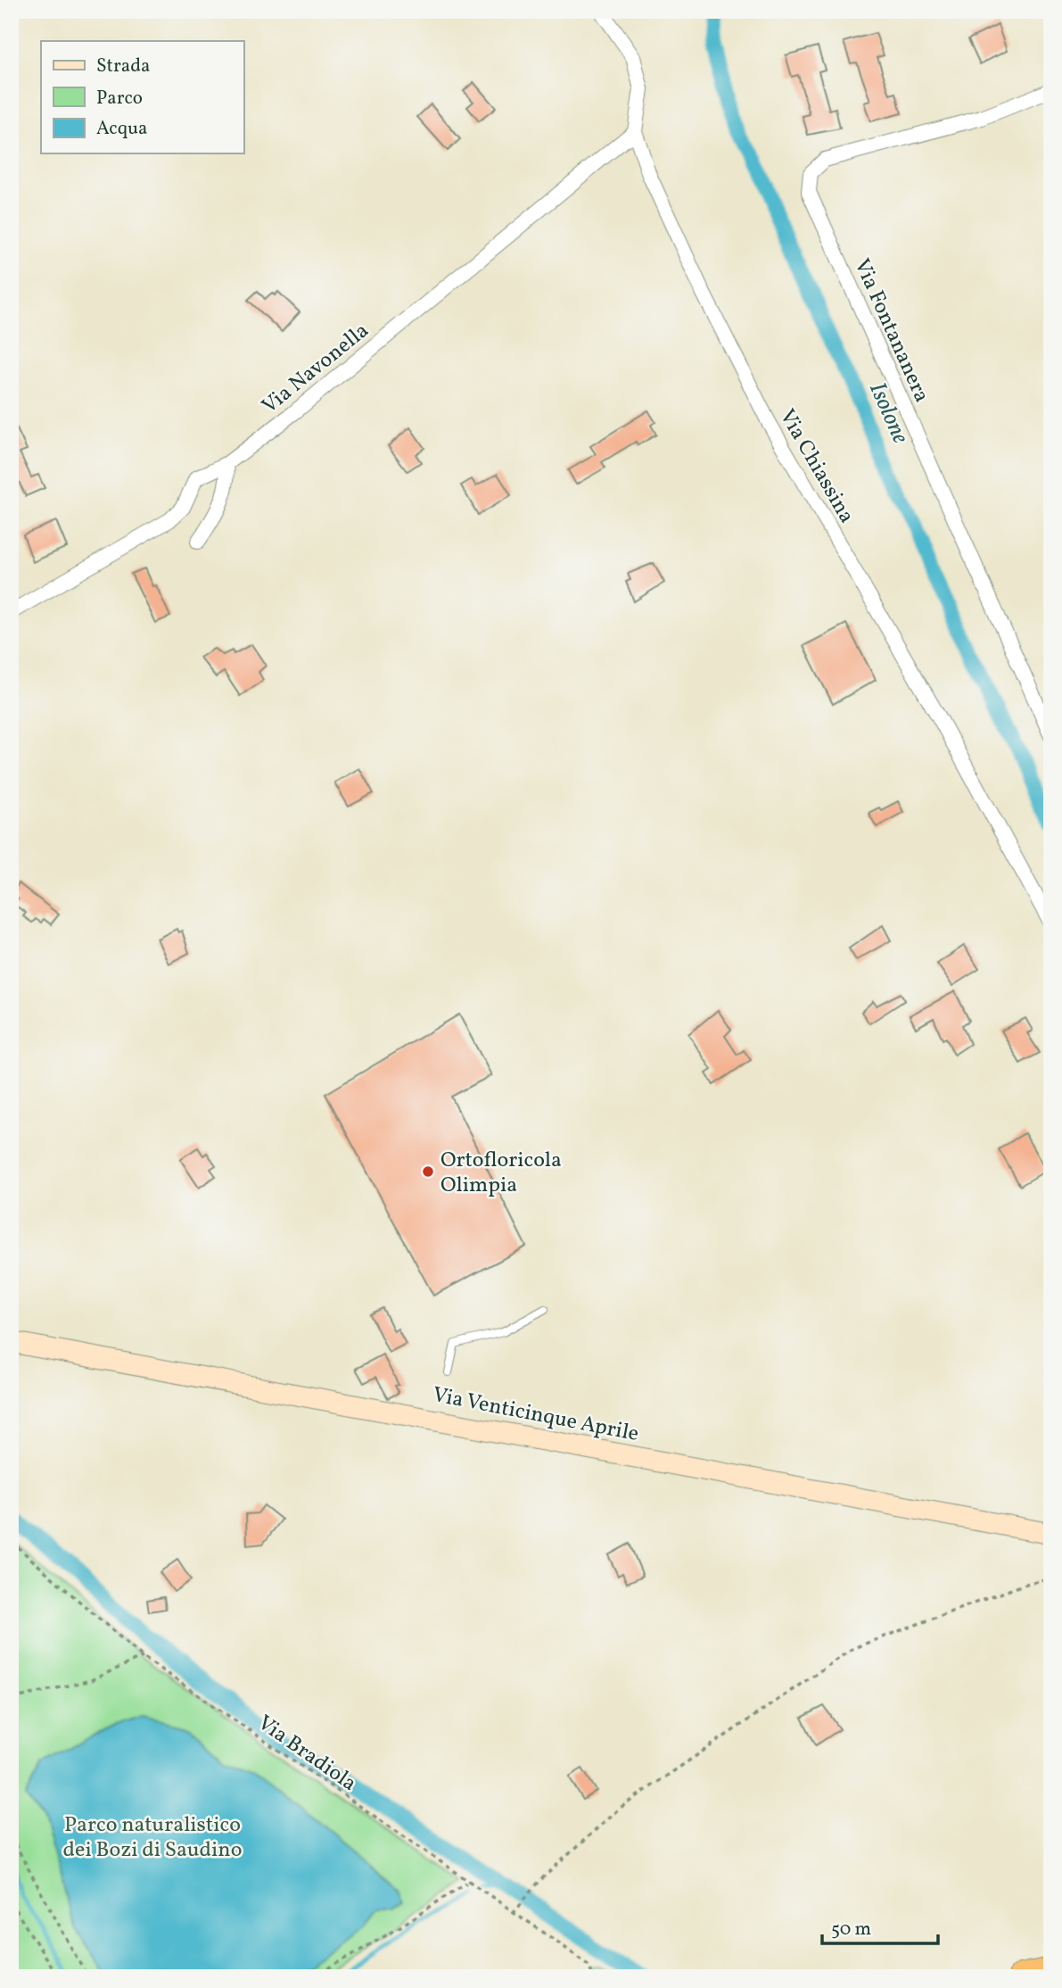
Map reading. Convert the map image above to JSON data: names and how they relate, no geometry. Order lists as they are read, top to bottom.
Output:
{
  "streets": {
    "main road": ["Via Venticinque Aprile"],
    "street": ["Via Fontananera", "Via Navonella", "Via Chiassina"],
    "path": ["Via Bradiola"]
  },
  "crossings": [
    ["Via Navonella", "Via Chiassina"]
  ],
  "water": ["Isolone"],
  "parks": ["Parco naturalistico dei Bozi di Saudino"],
  "places": ["Ortofloricola Olimpia"],
  "legend": ["Strada", "Parco", "Acqua"],
  "scale_bar": "50 m"
}
